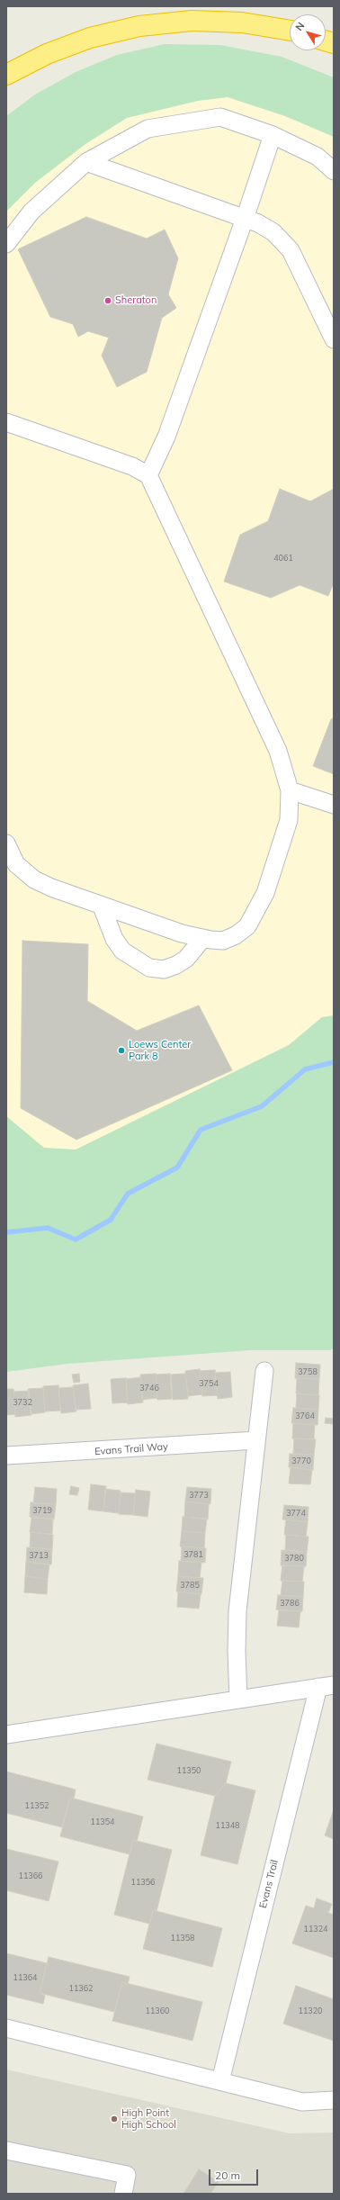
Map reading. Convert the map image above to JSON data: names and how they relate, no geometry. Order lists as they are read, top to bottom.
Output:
{
  "streets": {
    "street": ["Evans Trail Way", "Evans Trail"]
  },
  "places": ["Sheraton", "Loews Center Park 8", "High Point High School"],
  "house_numbers": [
    "4061",
    "3758",
    "3754",
    "3746",
    "3732",
    "3764",
    "3770",
    "3773",
    "3719",
    "3774",
    "3781",
    "3713",
    "3780",
    "3785",
    "3786",
    "11350",
    "11352",
    "11354",
    "11348",
    "11366",
    "11356",
    "11324",
    "11358",
    "11364",
    "11362",
    "11360",
    "11320"
  ],
  "scale_bar": "20 m",
  "north": "top left"
}
